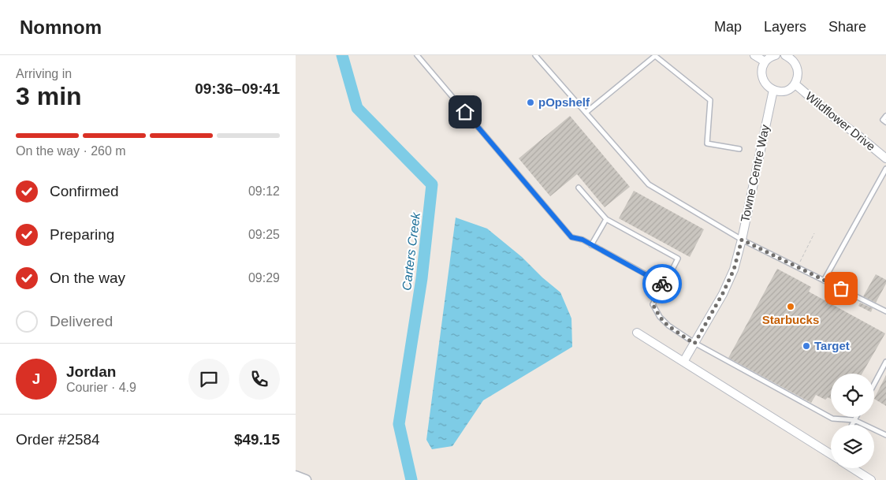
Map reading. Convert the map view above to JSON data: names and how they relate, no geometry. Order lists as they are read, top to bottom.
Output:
{
  "streets": {
    "street": ["Wildflower Drive", "Towne Centre Way"]
  },
  "water": ["Carters Creek"],
  "places": ["pOpshelf", "Starbucks", "Target"],
  "page": {
    "header": "Nomnom",
    "nav": ["Map", "Layers", "Share"],
    "heading": ["3 min", "Arriving in", "09:36–09:41"],
    "panel": [
      "Jordan",
      "Courier · 4.9",
      "Order #2584",
      "$49.15"
    ],
    "bar": "On the way · 260 m",
    "list": [
      ["Confirmed", "09:12"],
      ["Preparing", "09:25"],
      ["On the way", "09:29"],
      "Delivered"
    ],
    "round": "J"
  }
}
